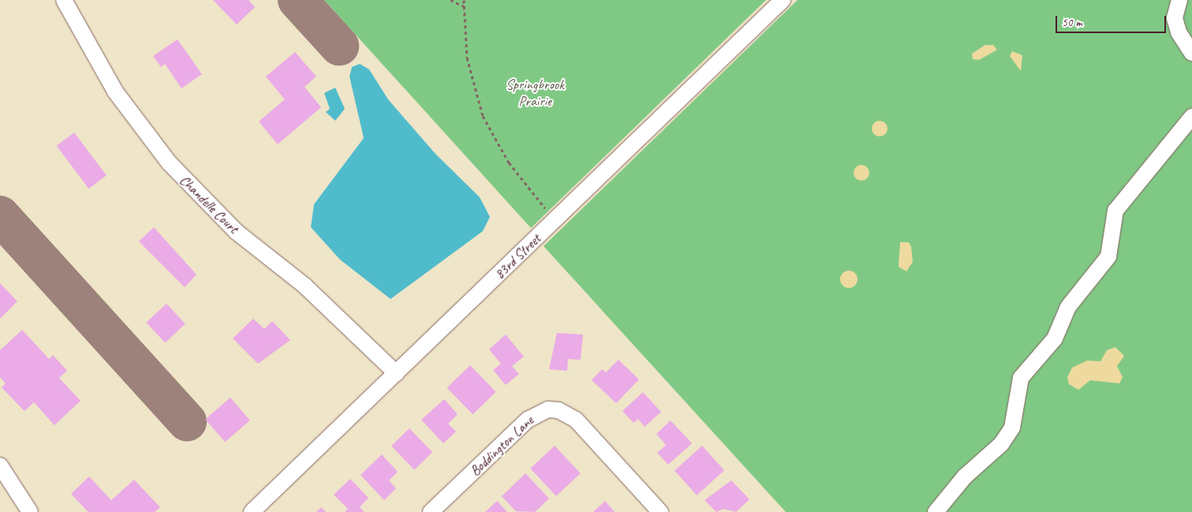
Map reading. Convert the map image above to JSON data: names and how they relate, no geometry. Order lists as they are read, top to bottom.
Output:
{
  "streets": {
    "street": ["Chandelle Court", "83rd Street", "Boddington Lane"]
  },
  "crossings": [
    ["Chandelle Court", "83rd Street"]
  ],
  "parks": ["Springbrook Prairie"],
  "scale_bar": "50 m"
}
